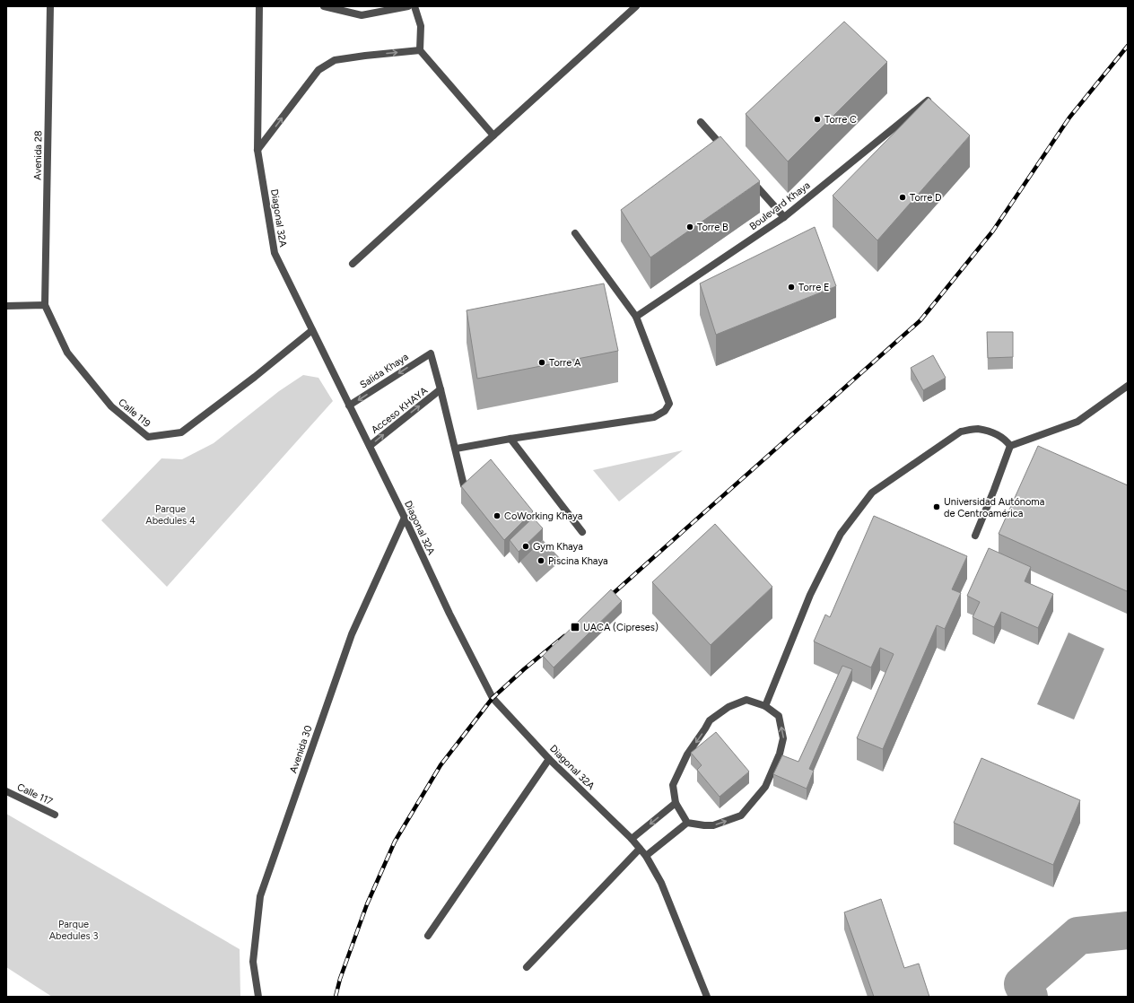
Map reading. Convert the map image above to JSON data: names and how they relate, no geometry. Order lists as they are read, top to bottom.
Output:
{
  "streets": {
    "street": [
      "Avenida 28",
      "Boulevard Khaya",
      "Diagonal 32A",
      "Salida Khaya",
      "Acceso KHAYA",
      "Calle 119",
      "Avenida 30",
      "Calle 117"
    ]
  },
  "crossings": [
    ["Avenida 28", "Calle 119"],
    ["Diagonal 32A", "Salida Khaya"],
    ["Diagonal 32A", "Acceso KHAYA"],
    ["Diagonal 32A", "Calle 119"],
    ["Diagonal 32A", "Avenida 30"],
    ["Salida Khaya", "Acceso KHAYA"]
  ],
  "one_way": ["Acceso KHAYA"],
  "parks": ["Parque Abedules 4", "Parque Abedules 3"],
  "places": {
    "other": [
      "Torre C",
      "Torre D",
      "Torre B",
      "Torre E",
      "Torre A",
      "Universidad Autónoma de Centroamérica",
      "CoWorking Khaya",
      "Gym Khaya",
      "Piscina Khaya"
    ],
    "transit": ["UACA (Cipreses)"]
  }
}
